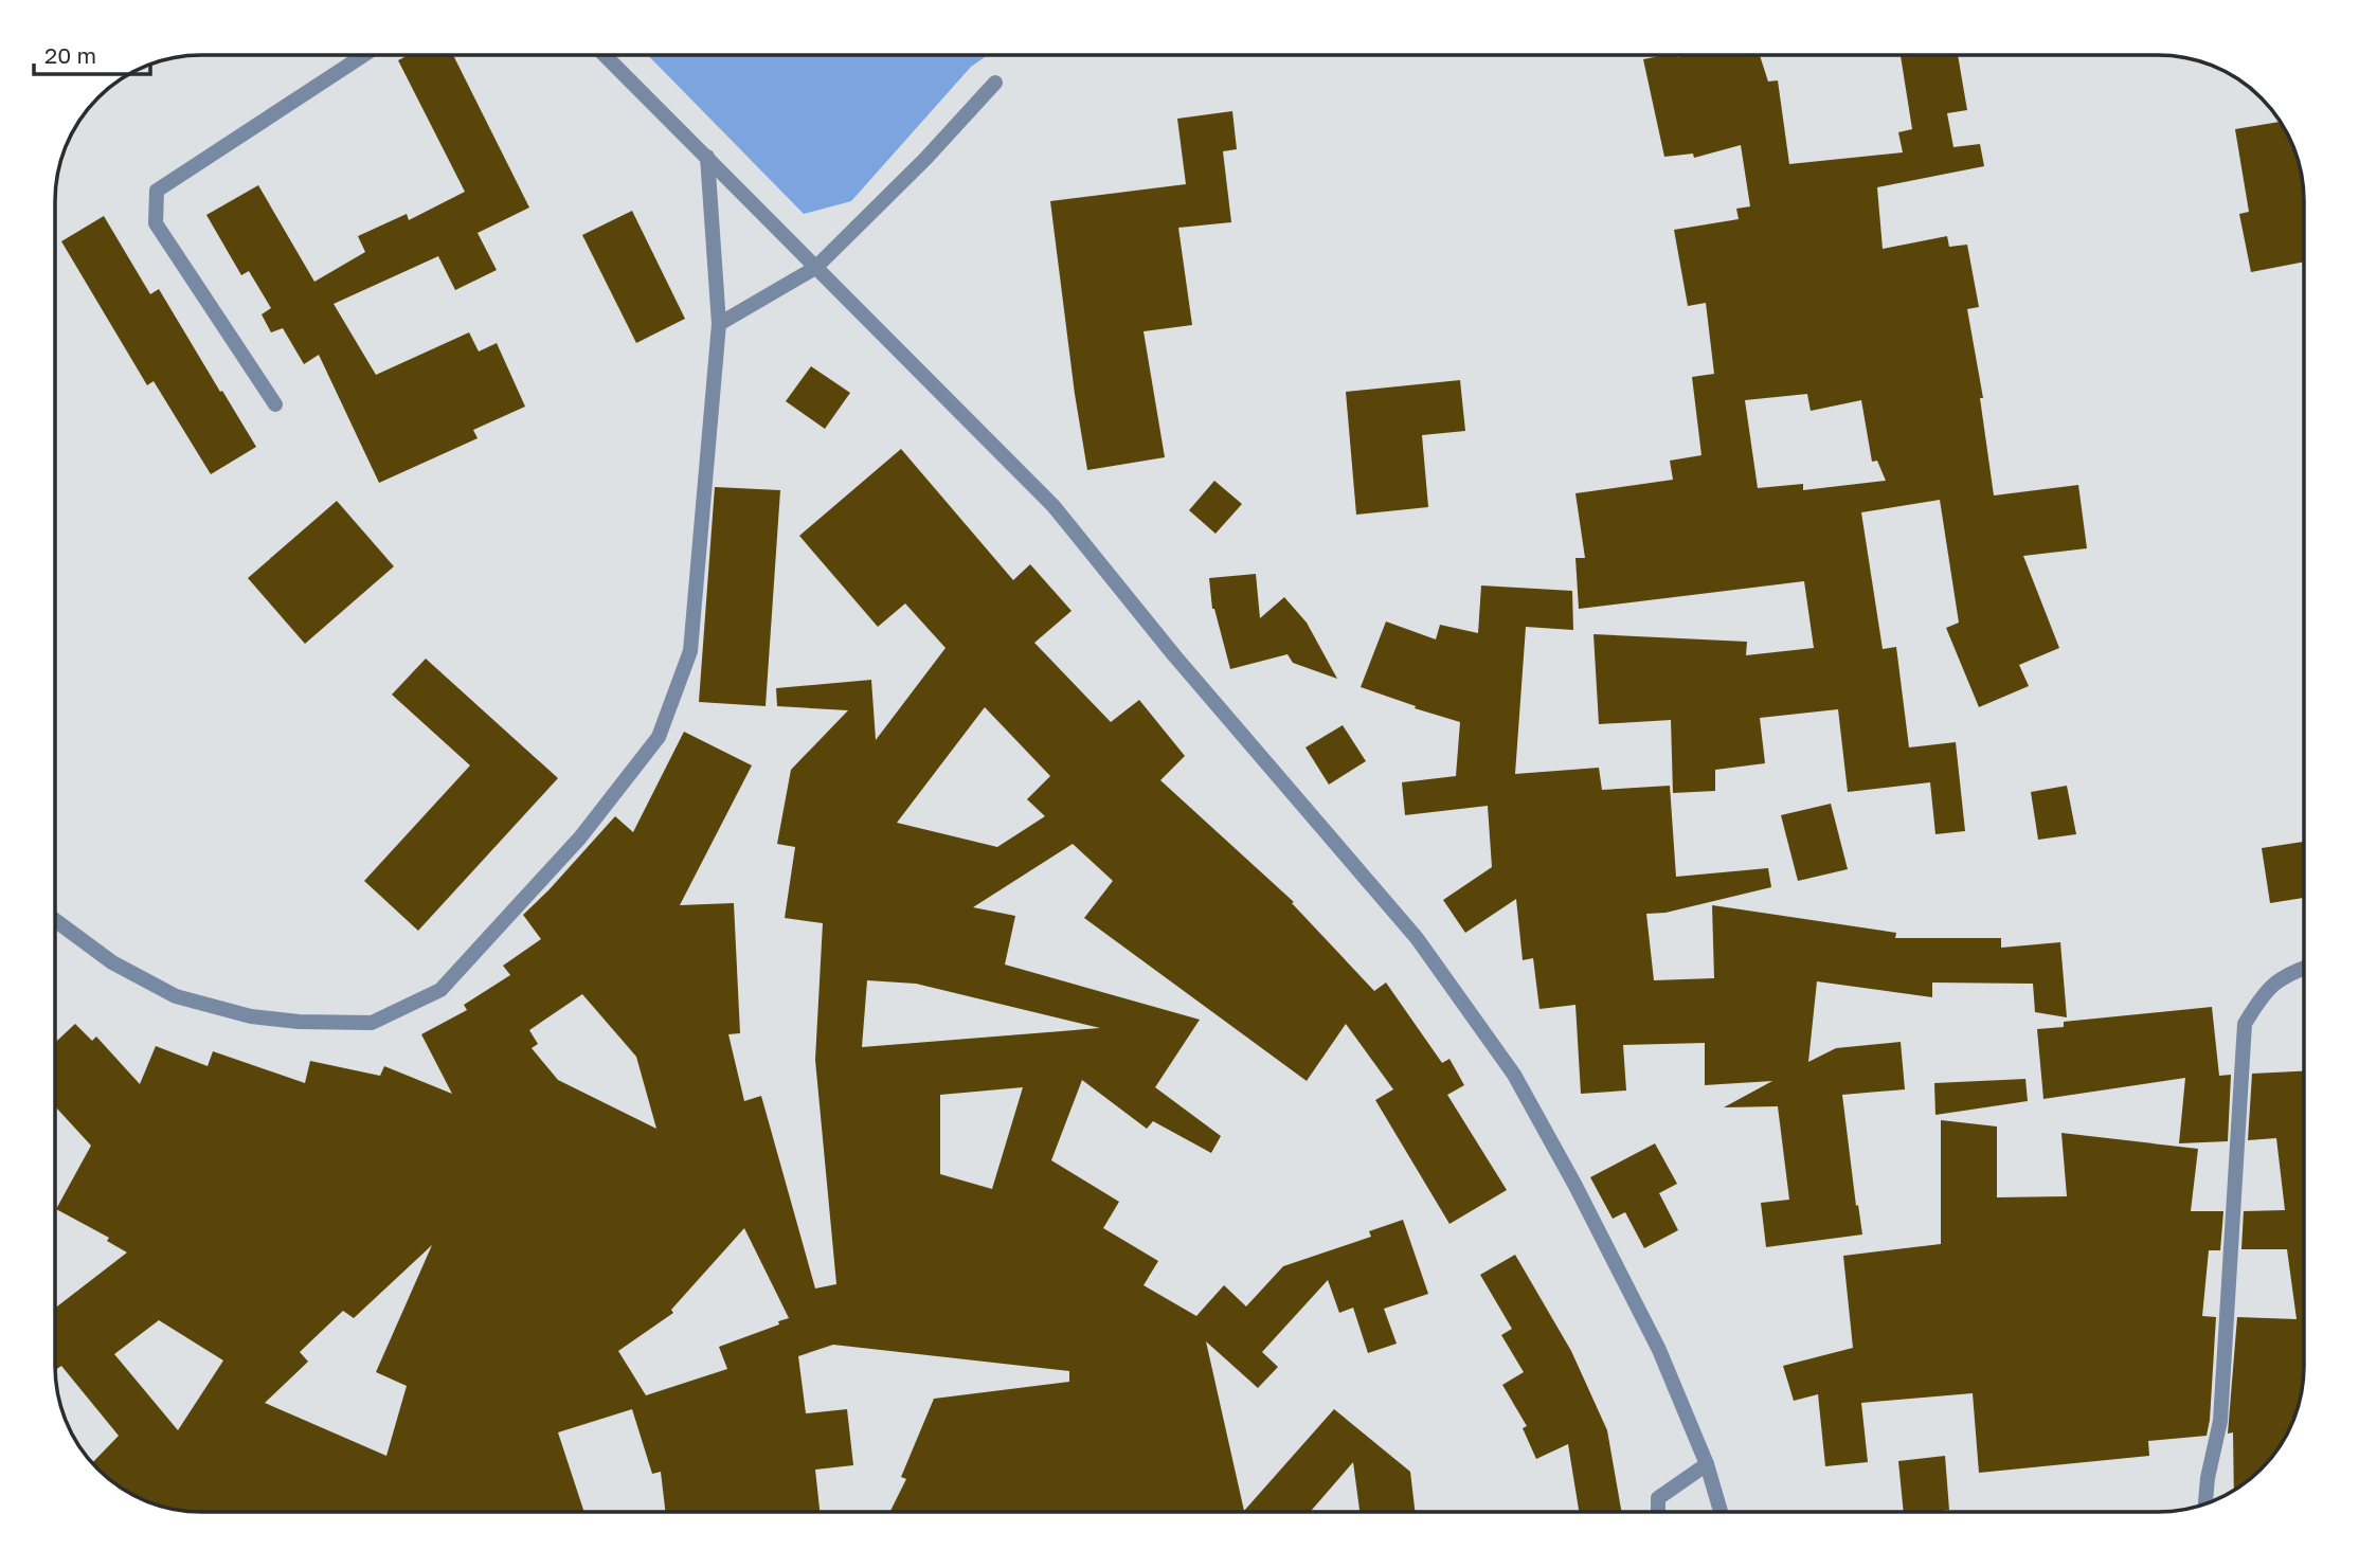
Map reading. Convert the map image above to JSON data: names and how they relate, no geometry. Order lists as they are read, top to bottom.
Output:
{
  "scale_bar": "20 m"
}
